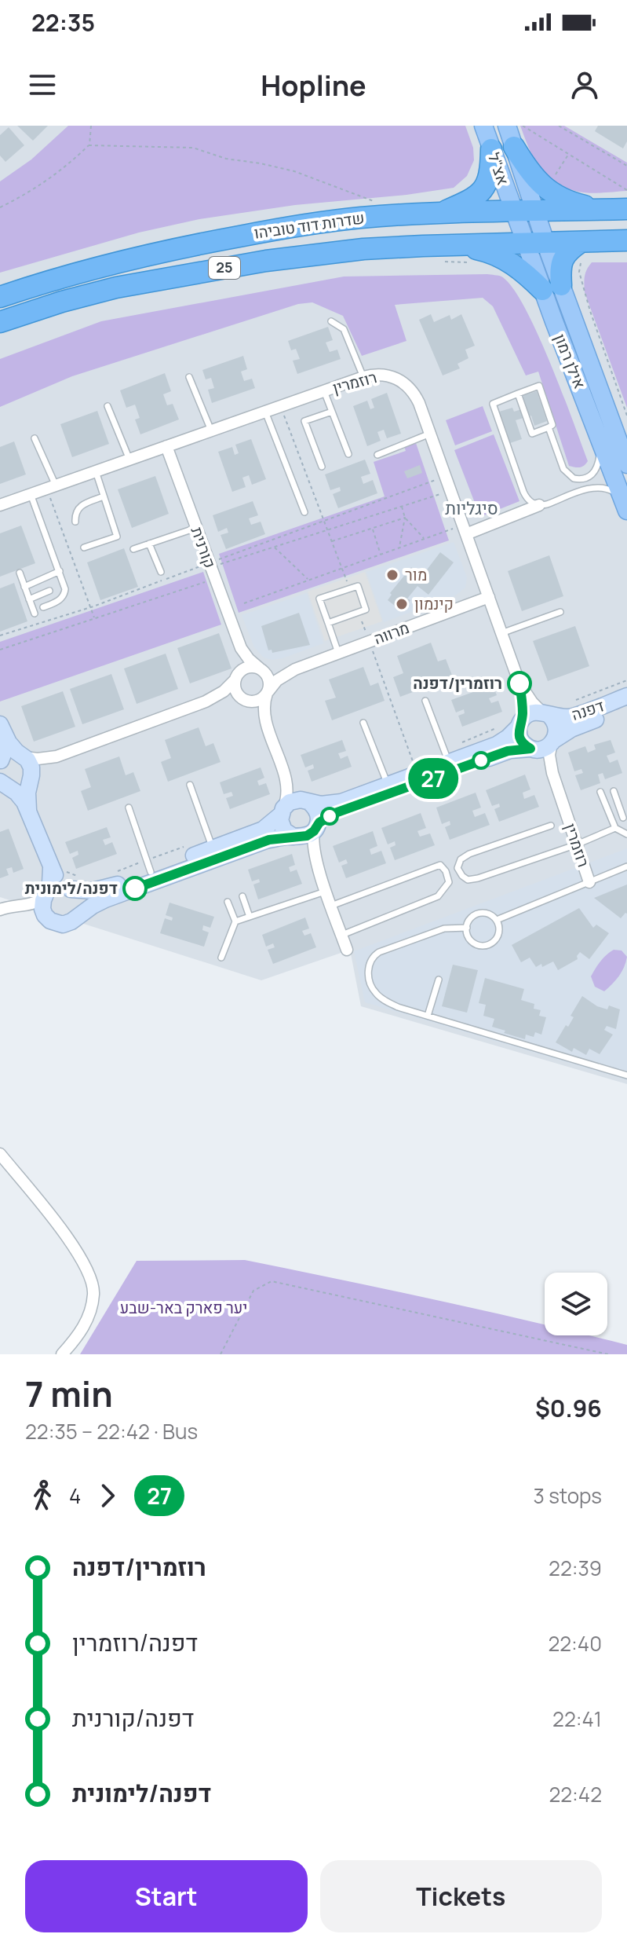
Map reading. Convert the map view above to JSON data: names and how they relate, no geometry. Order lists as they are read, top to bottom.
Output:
{
  "streets": {
    "highway": ["שדרות דוד טוביהו", "25"],
    "main road": ["אצ\"ל", "אילן רמון"],
    "street": [
      "רוזמרין",
      "קורנית",
      "מרווה",
      "דפנה"
    ]
  },
  "crossings": [
    ["אצ\"ל", "שדרות דוד טוביהו"],
    ["אצ\"ל", "אילן רמון"],
    ["שדרות דוד טוביהו", "אילן רמון"],
    ["רוזמרין", "קורנית"],
    ["רוזמרין", "מרווה"],
    ["רוזמרין", "דפנה"],
    ["קורנית", "מרווה"]
  ],
  "districts": ["סיגליות"],
  "parks": ["יער פארק באר-שבע"],
  "places": [
    "מור",
    "קינמון",
    "רוזמרין/דפנה",
    "דפנה/לימונית"
  ],
  "lines": ["bus line 27"],
  "page": {
    "status": "22:35",
    "header": "Hopline",
    "on_map": "27",
    "heading": ["7 min", "22:35 – 22:42 · Bus", "$0.96"],
    "legs": ["4", "27", "3 stops"],
    "list": [
      {
        "name": "רוזמרין/דפנה",
        "value": "22:39"
      },
      {
        "name": "דפנה/רוזמרין",
        "value": "22:40"
      },
      {
        "name": "דפנה/קורנית",
        "value": "22:41"
      },
      {
        "name": "דפנה/לימונית",
        "value": "22:42"
      }
    ],
    "buttons": ["Start", "Tickets"]
  }
}
